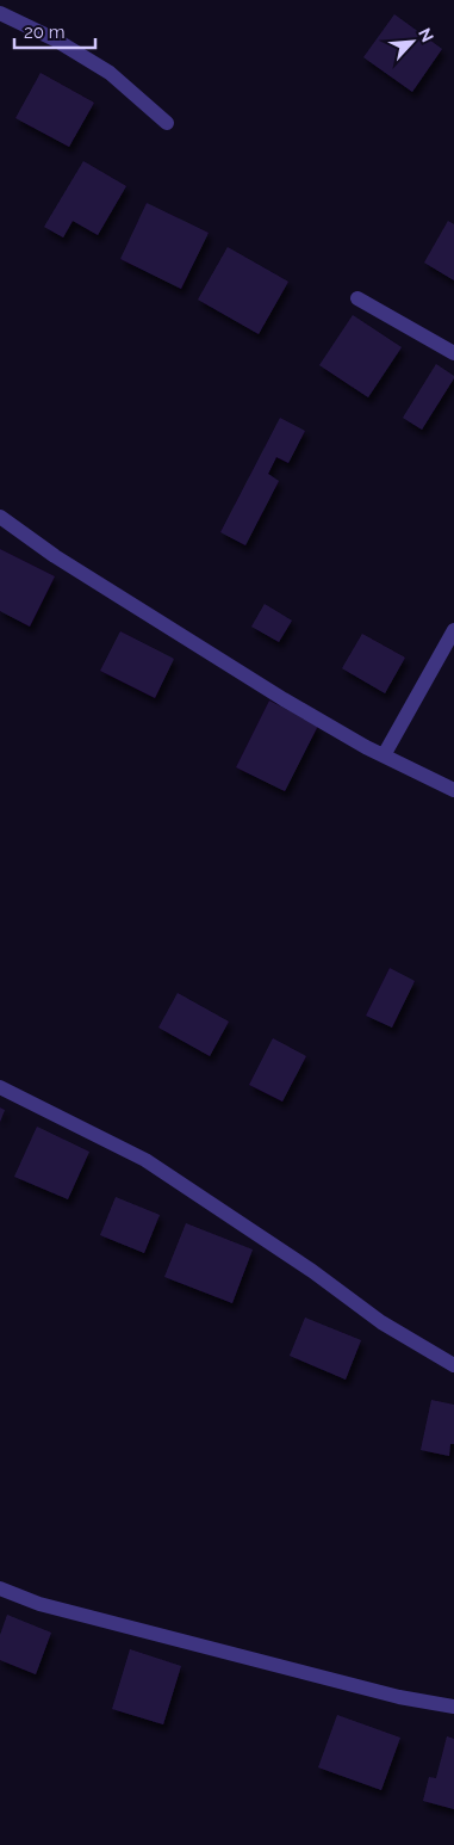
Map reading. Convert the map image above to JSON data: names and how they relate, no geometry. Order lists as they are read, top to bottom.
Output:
{
  "scale_bar": "20 m",
  "north": "top right"
}
